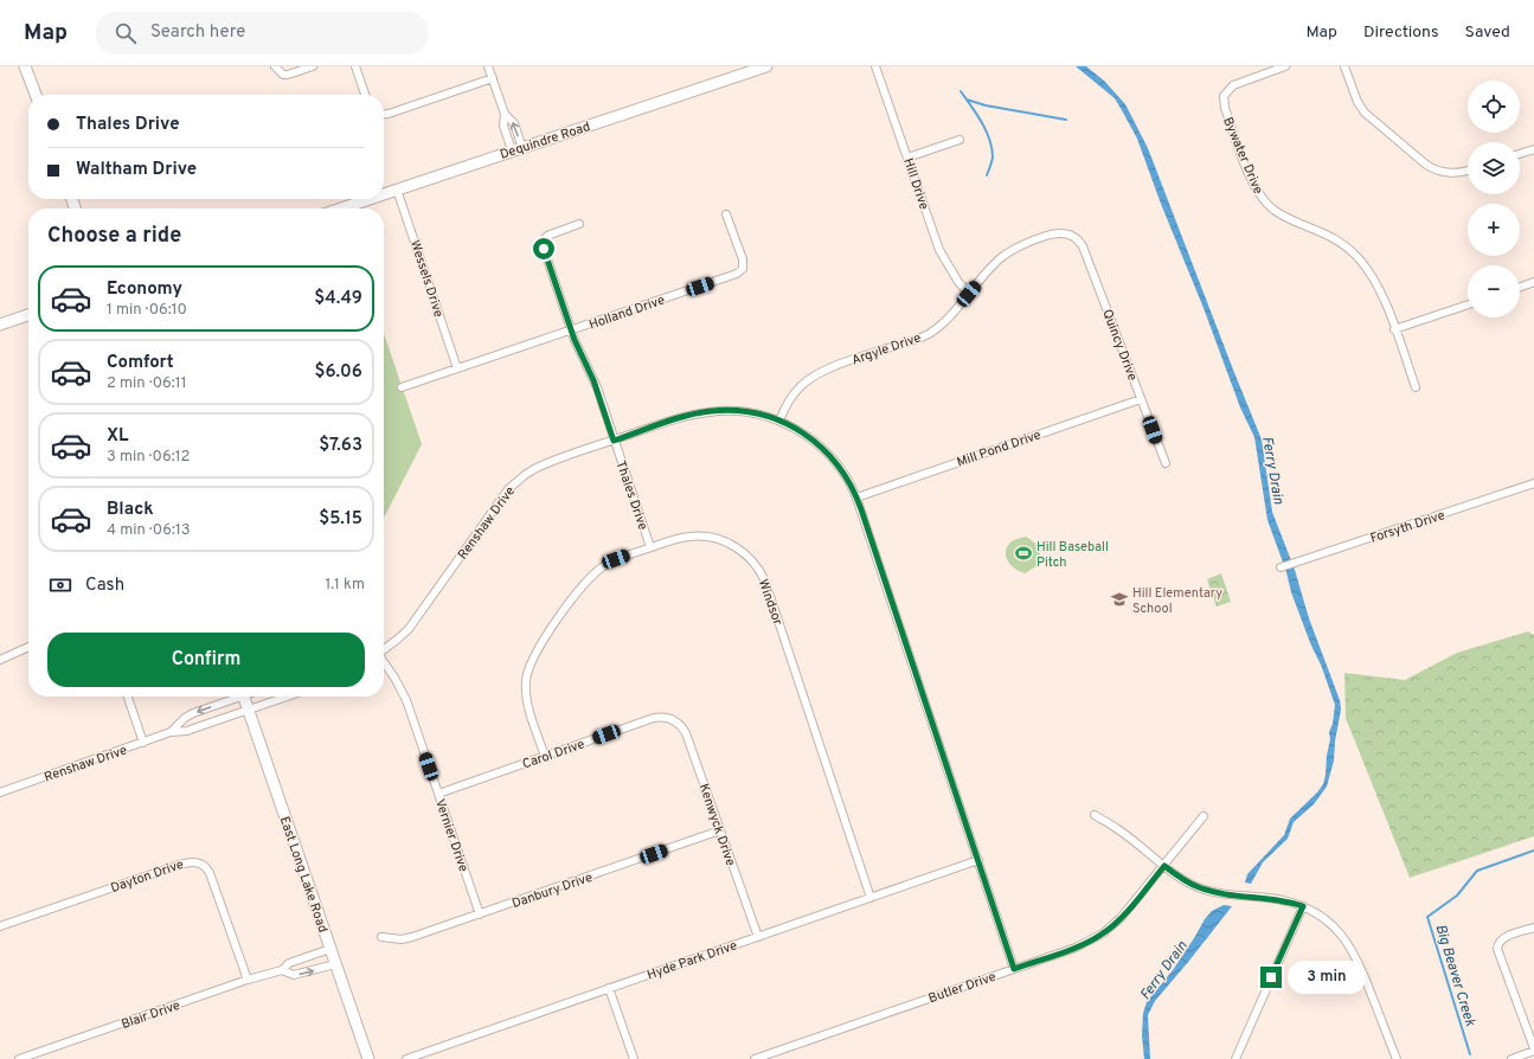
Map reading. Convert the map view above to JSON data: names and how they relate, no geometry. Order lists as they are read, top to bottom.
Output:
{
  "streets": {
    "main road": ["Dequindre Road", "East Long Lake Road"],
    "street": [
      "Bywater Drive",
      "Hill Drive",
      "Wessels Drive",
      "Holland Drive",
      "Quincy Drive",
      "Argyle Drive",
      "Mill Pond Drive",
      "Thales Drive",
      "Renshaw Drive",
      "Forsyth Drive",
      "Windsor",
      "Carol Drive",
      "Kenwyck Drive",
      "Vernier Drive",
      "Dayton Drive",
      "Danbury Drive",
      "Hyde Park Drive",
      "Butler Drive",
      "Blair Drive"
    ]
  },
  "crossings": [
    ["Dequindre Road", "Wessels Drive"],
    ["Hill Drive", "Argyle Drive"],
    ["Wessels Drive", "Holland Drive"],
    ["Holland Drive", "Thales Drive"],
    ["Quincy Drive", "Argyle Drive"],
    ["Quincy Drive", "Mill Pond Drive"],
    ["Argyle Drive", "Renshaw Drive"],
    ["Mill Pond Drive", "Renshaw Drive"],
    ["Thales Drive", "Renshaw Drive"],
    ["Thales Drive", "Windsor"],
    ["Renshaw Drive", "East Long Lake Road"],
    ["Renshaw Drive", "Hyde Park Drive"],
    ["Renshaw Drive", "Butler Drive"],
    ["Windsor", "Carol Drive"],
    ["Windsor", "Hyde Park Drive"],
    ["Carol Drive", "Kenwyck Drive"],
    ["Carol Drive", "Vernier Drive"],
    ["Kenwyck Drive", "Danbury Drive"],
    ["Kenwyck Drive", "Hyde Park Drive"],
    ["Vernier Drive", "Danbury Drive"],
    ["East Long Lake Road", "Blair Drive"],
    ["Dayton Drive", "Blair Drive"]
  ],
  "water": ["Ferry Drain", "Big Beaver Creek"],
  "places": {
    "sports": ["Hill Baseball Pitch"],
    "school or university": ["Hill Elementary School"]
  },
  "page": {
    "header": "Map",
    "search": "Search here",
    "nav": ["Map", "Directions", "Saved"],
    "map_buttons": ["+", "−"],
    "banner": ["Thales Drive", "Waltham Drive"],
    "heading": "Choose a ride",
    "list": [
      {
        "name": "Economy",
        "note": "1 min · 06:10",
        "value": "$4.49"
      },
      {
        "name": "Comfort",
        "note": "2 min · 06:11",
        "value": "$6.06"
      },
      {
        "name": "XL",
        "note": "3 min · 06:12",
        "value": "$7.63"
      },
      {
        "name": "Black",
        "note": "4 min · 06:13",
        "value": "$5.15"
      }
    ],
    "pay": ["Cash", "1.1 km"],
    "buttons": "Confirm",
    "bubble": "3 min"
  }
}
